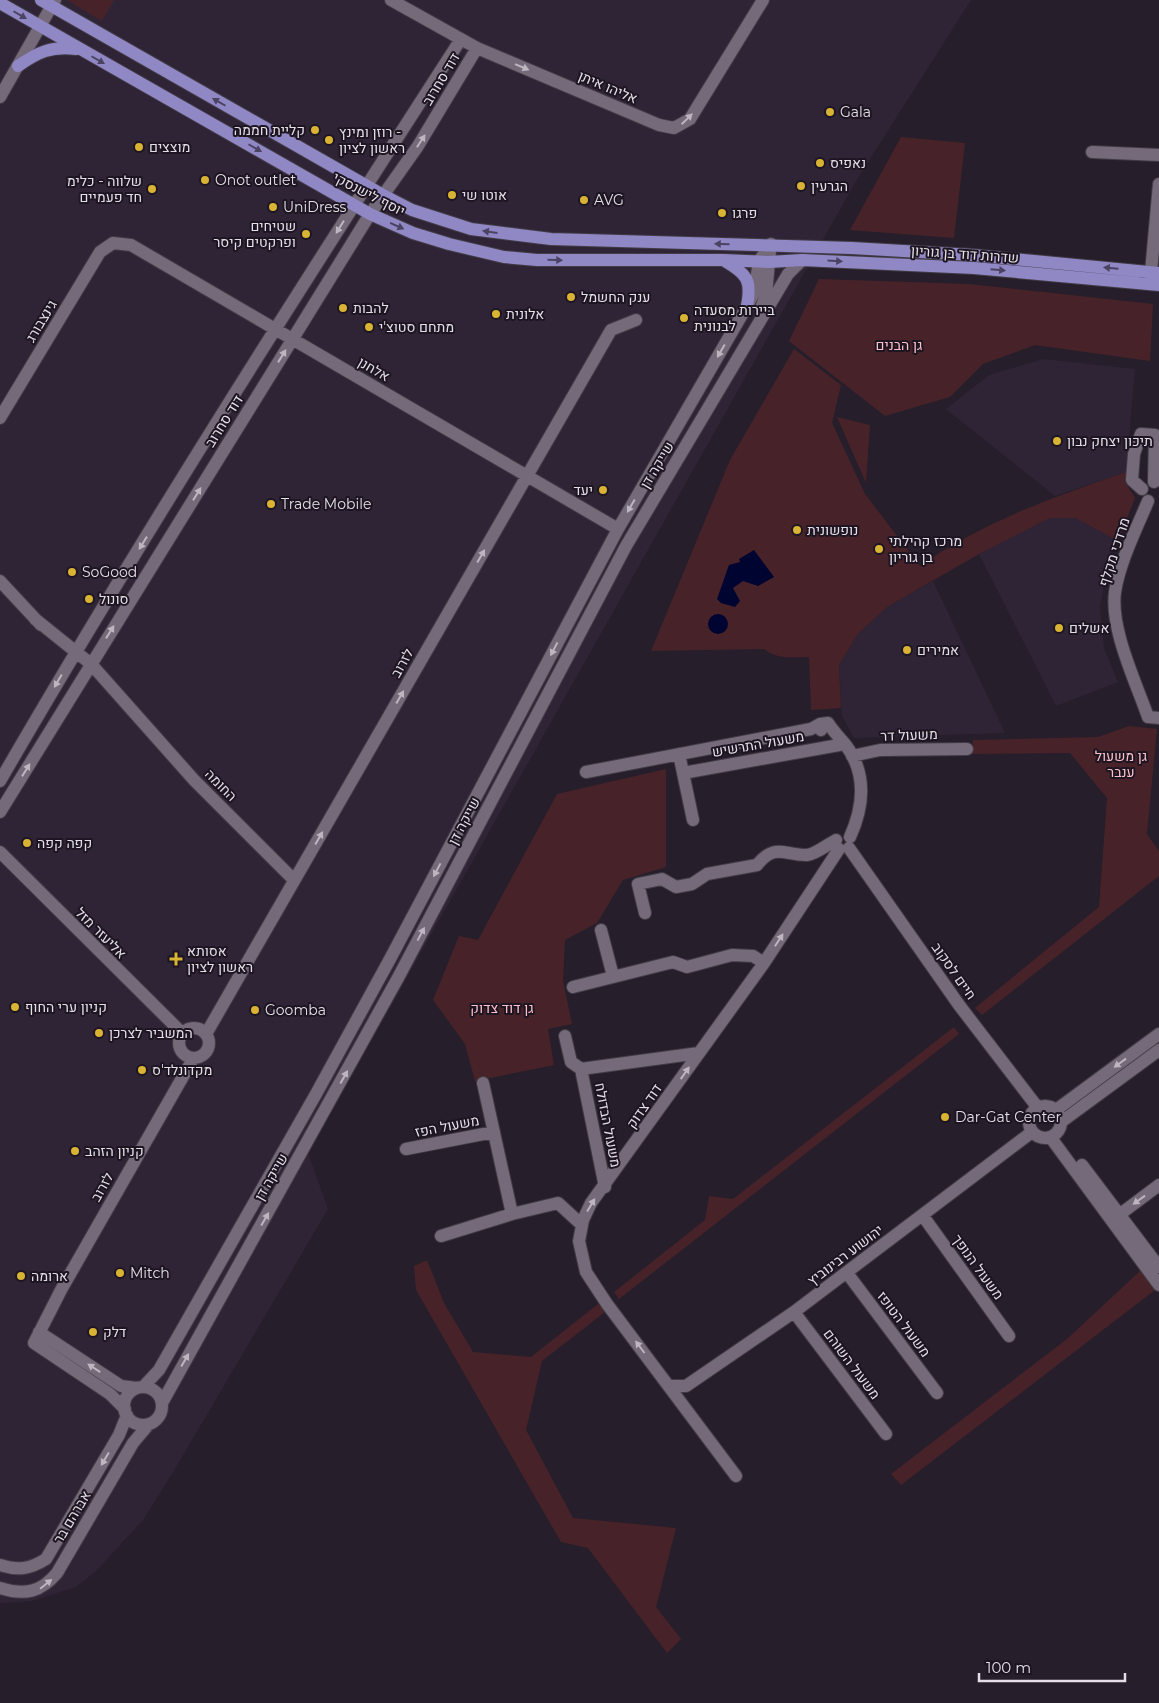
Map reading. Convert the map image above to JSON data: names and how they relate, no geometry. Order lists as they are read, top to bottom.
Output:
{
  "streets": {
    "main road": ["יוסף לישנסקי", "שדרות דוד בן גוריון"],
    "street": [
      "דוד סחרוב",
      "אליהו איתן",
      "גינצבורג",
      "אלחנן",
      "שייקה דן",
      "מרדכי מקלף",
      "לזרוב",
      "משעול דר",
      "משעול התרשיש",
      "החומה",
      "אליעזר מזל",
      "חיים לסקוב",
      "דוד צדוק",
      "משעול הבדולח",
      "משעול הפז",
      "יהושוע רבינוביץ",
      "משעול הנופך",
      "משעול הטופז",
      "משעול השוהם",
      "אברהם בר"
    ]
  },
  "crossings": [
    ["דוד סחרוב", "אליהו איתן"],
    ["דוד סחרוב", "יוסף לישנסקי"],
    ["דוד סחרוב", "אלחנן"],
    ["דוד סחרוב", "החומה"],
    ["יוסף לישנסקי", "שדרות דוד בן גוריון"],
    ["יוסף לישנסקי", "שייקה דן"],
    ["שדרות דוד בן גוריון", "שייקה דן"],
    ["גינצבורג", "אלחנן"],
    ["אלחנן", "שייקה דן"],
    ["אלחנן", "לזרוב"],
    ["שייקה דן", "אברהם בר"],
    ["לזרוב", "החומה"],
    ["לזרוב", "אליעזר מזל"],
    ["משעול דר", "דוד צדוק"],
    ["משעול התרשיש", "דוד צדוק"],
    ["חיים לסקוב", "דוד צדוק"],
    ["חיים לסקוב", "יהושוע רבינוביץ"],
    ["דוד צדוק", "משעול הבדולח"],
    ["דוד צדוק", "יהושוע רבינוביץ"],
    ["יהושוע רבינוביץ", "משעול הנופך"],
    ["יהושוע רבינוביץ", "משעול הטופז"],
    ["יהושוע רבינוביץ", "משעול השוהם"]
  ],
  "one_way": ["לזרוב", "דוד צדוק"],
  "parks": ["גן הבנים", "גן משעול ענבר", "גן דוד צדוק"],
  "places": {
    "other": [
      "Gala",
      "קליית חממה",
      "רוזן ומינץ - ראשון לציון",
      "מוצצים",
      "נאפיס",
      "Onot outlet",
      "הגרעין",
      "שלווה - כלימ חד פעמיים",
      "אוטו שי",
      "AVG",
      "UniDress",
      "פרגו",
      "שטיחים ופרקטים קיסר",
      "ענק החשמל",
      "להבות",
      "אלונית",
      "ביירות מסעדה לבנונית",
      "מתחם סטוצ'י",
      "תיכון יצחק נבון",
      "יעד",
      "Trade Mobile",
      "נופשונית",
      "מרכז קהילתי בן גוריון",
      "SoGood",
      "סונול",
      "אשלים",
      "אמירים",
      "קפה קפה",
      "קניון ערי החוף",
      "Goomba",
      "המשביר לצרכן",
      "מקדונלד'ס",
      "Dar-Gat Center",
      "קניון הזהב",
      "Mitch",
      "ארומה",
      "דלק"
    ],
    "health": ["אסותא ראשון לציון"]
  },
  "scale_bar": "100 m"
}
